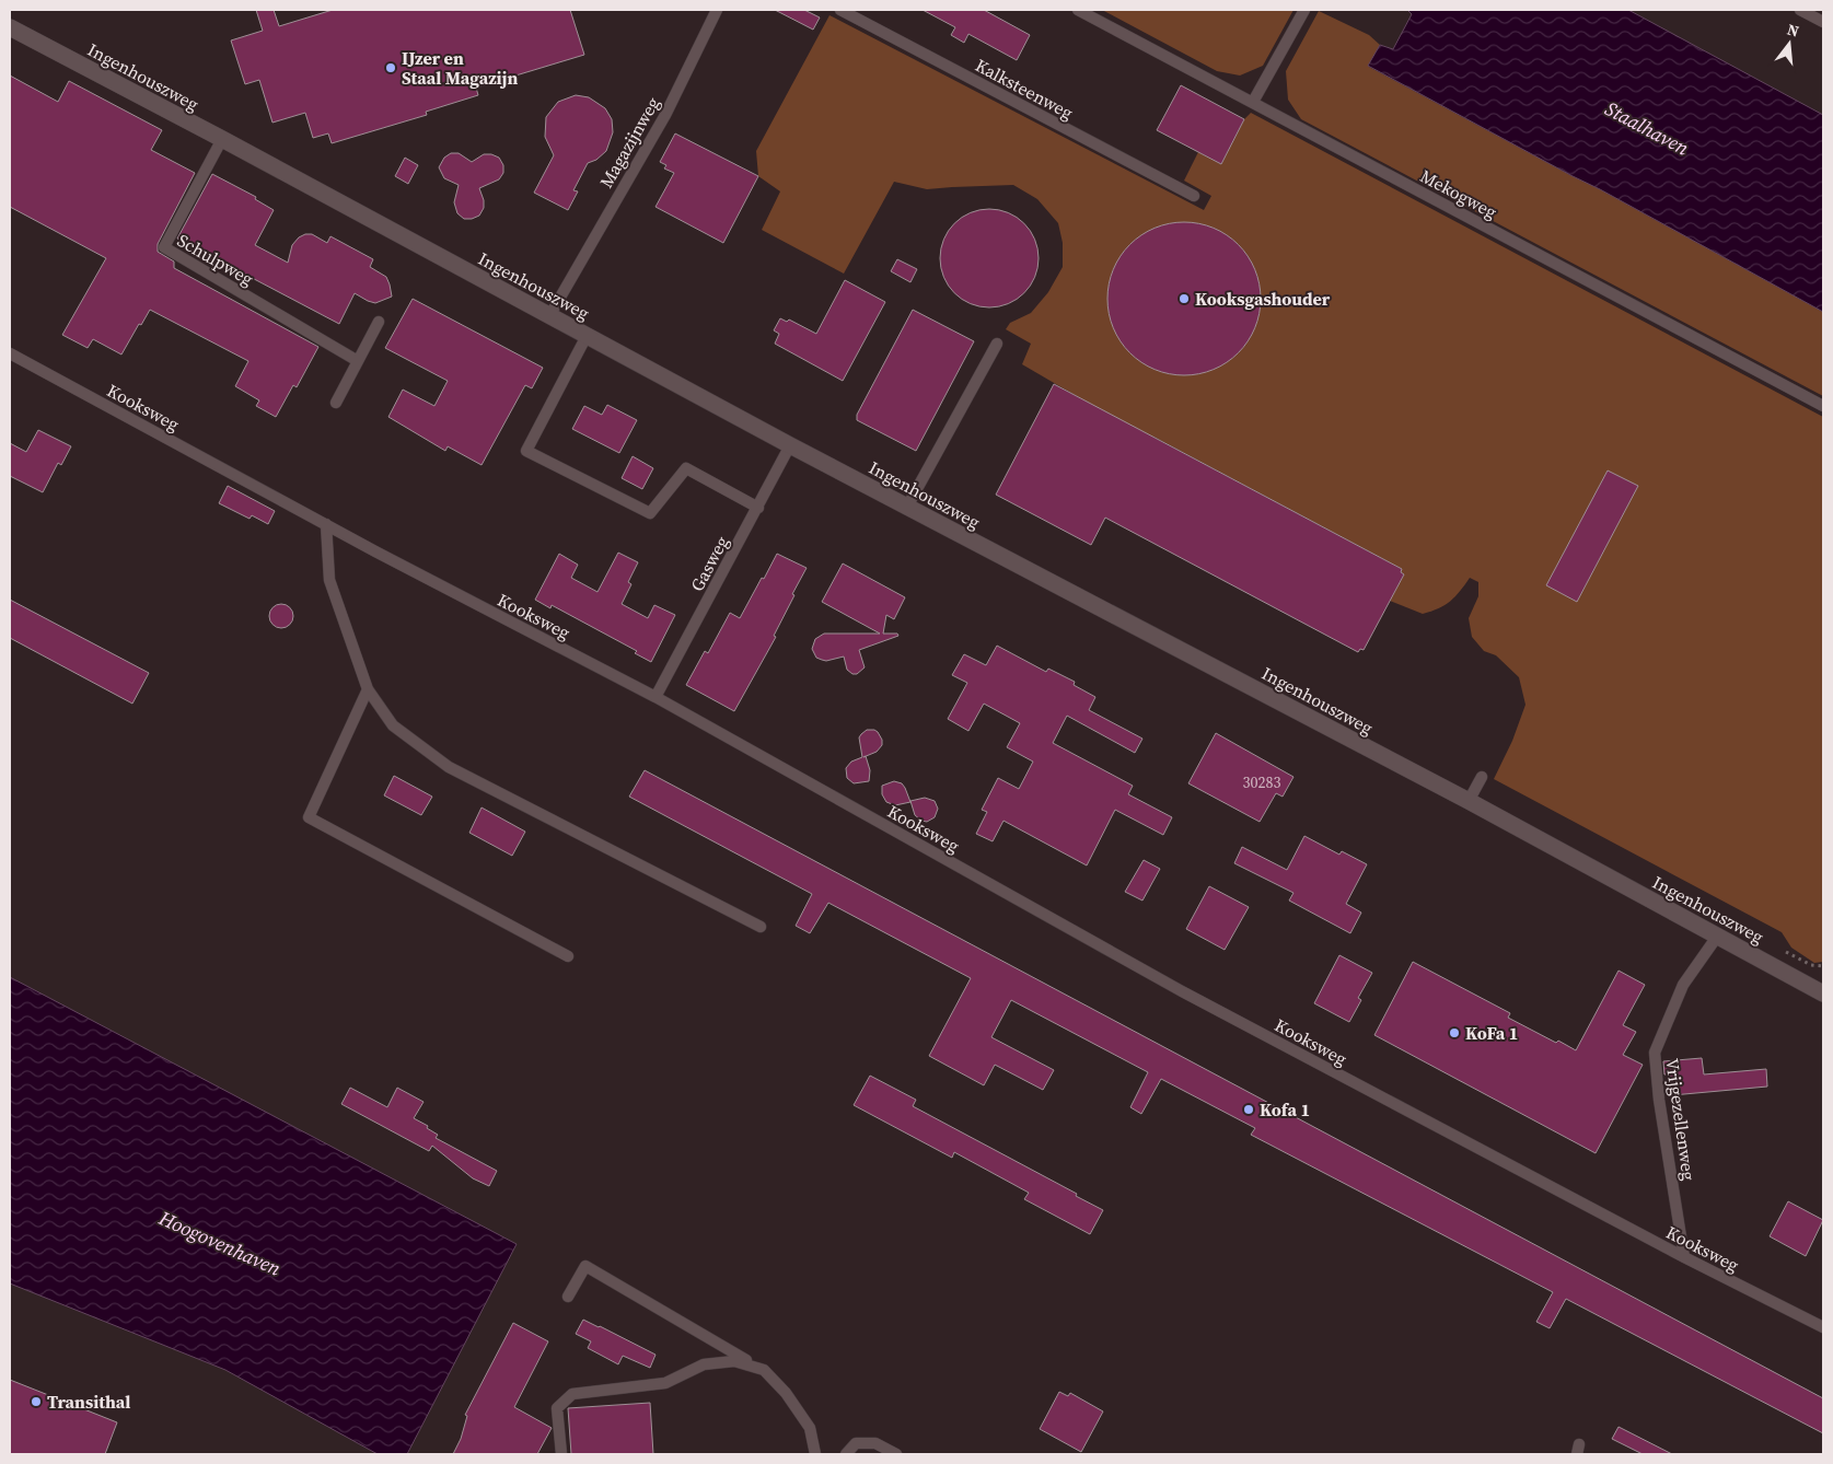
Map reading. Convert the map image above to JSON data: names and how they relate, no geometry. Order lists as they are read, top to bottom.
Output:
{
  "streets": {
    "street": ["Ingenhouszweg"],
    "lane": [
      "Kalksteenweg",
      "Magazijnweg",
      "Mekogweg",
      "Schulpweg",
      "Kooksweg",
      "Gasweg",
      "Vrijgezellenweg"
    ]
  },
  "crossings": [
    ["Ingenhouszweg", "Magazijnweg"],
    ["Ingenhouszweg", "Schulpweg"],
    ["Ingenhouszweg", "Gasweg"],
    ["Ingenhouszweg", "Vrijgezellenweg"],
    ["Kooksweg", "Gasweg"],
    ["Kooksweg", "Vrijgezellenweg"]
  ],
  "water": ["Staalhaven", "Hoogovenhaven"],
  "places": [
    "IJzer en Staal Magazijn",
    "Kooksgashouder",
    "KoFa 1",
    "Kofa 1",
    "Transithal"
  ],
  "house_numbers": ["30283"],
  "north": "top"
}
